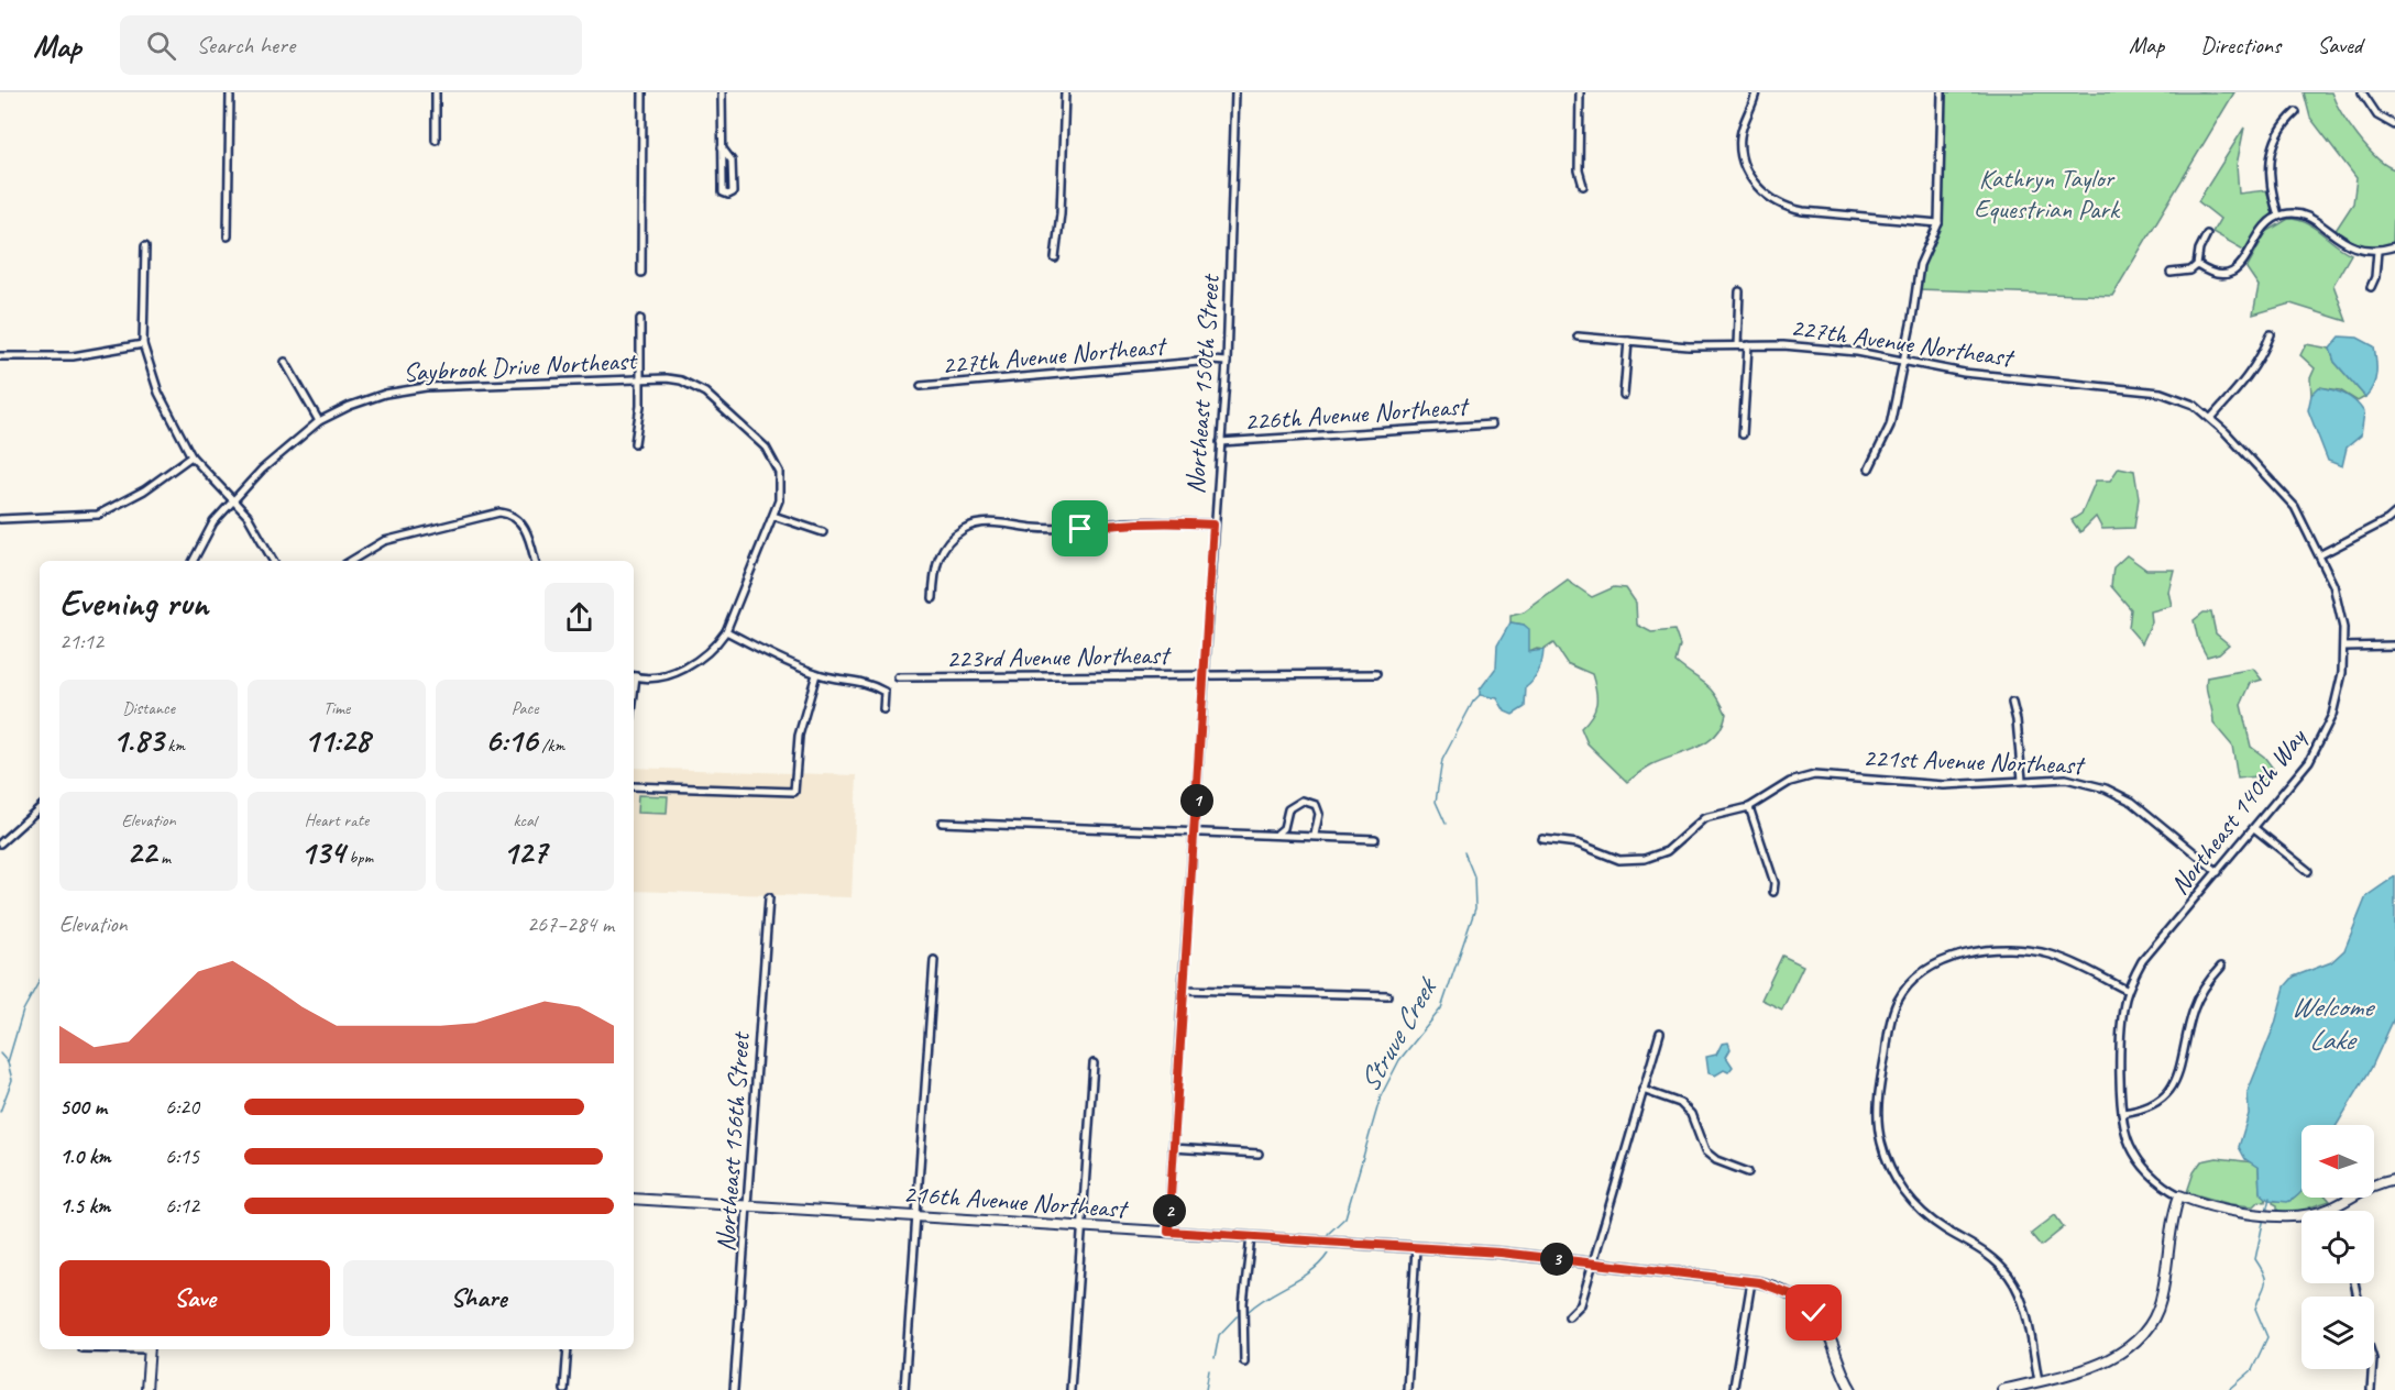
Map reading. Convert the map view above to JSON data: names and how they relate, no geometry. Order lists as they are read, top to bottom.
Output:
{
  "streets": {
    "street": [
      "227th Avenue Northeast",
      "Saybrook Drive Northeast",
      "Northeast 150th Street",
      "226th Avenue Northeast",
      "223rd Avenue Northeast",
      "221st Avenue Northeast",
      "Northeast 140th Way",
      "Northeast 156th Street",
      "216th Avenue Northeast"
    ]
  },
  "crossings": [
    ["227th Avenue Northeast", "Northeast 150th Street"],
    ["227th Avenue Northeast", "Northeast 140th Way"],
    ["Northeast 150th Street", "226th Avenue Northeast"],
    ["Northeast 150th Street", "223rd Avenue Northeast"],
    ["Northeast 150th Street", "216th Avenue Northeast"],
    ["221st Avenue Northeast", "Northeast 140th Way"],
    ["Northeast 156th Street", "216th Avenue Northeast"]
  ],
  "water": ["Welcome Lake", "Struve Creek"],
  "parks": ["Kathryn Taylor Equestrian Park"],
  "north": "left",
  "page": {
    "header": "Map",
    "search": "Search here",
    "nav": ["Map", "Directions", "Saved"],
    "heading": ["Evening run", "21:12"],
    "stats": [
      ["Distance", "1.83 km"],
      ["Time", "11:28"],
      ["Pace", "6:16 /km"],
      ["Elevation", "22 m"],
      ["Heart rate", "134 bpm"],
      ["kcal", "127"]
    ],
    "pins": ["1", "2", "3"],
    "chart": ["Elevation", "267–284 m"],
    "list": [
      {
        "name": "500 m",
        "note": "6:20"
      },
      {
        "name": "1.0 km",
        "note": "6:15"
      },
      {
        "name": "1.5 km",
        "note": "6:12"
      }
    ],
    "buttons": ["Save", "Share"]
  }
}
